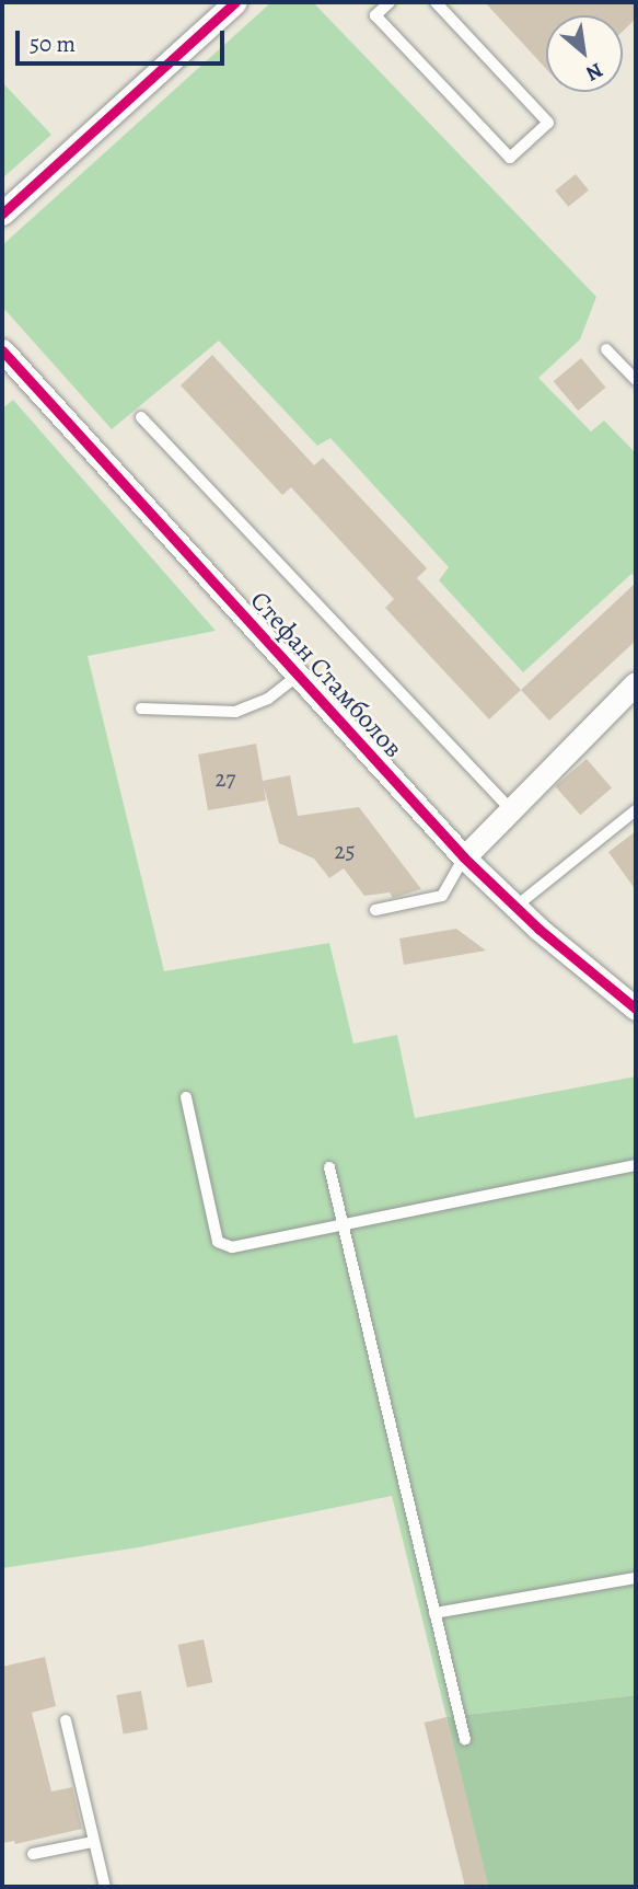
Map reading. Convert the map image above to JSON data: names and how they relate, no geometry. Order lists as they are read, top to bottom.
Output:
{
  "streets": {
    "street": ["Стефан Стамболов"]
  },
  "house_numbers": ["27", "25"],
  "scale_bar": "50 m",
  "north": "bottom right"
}
